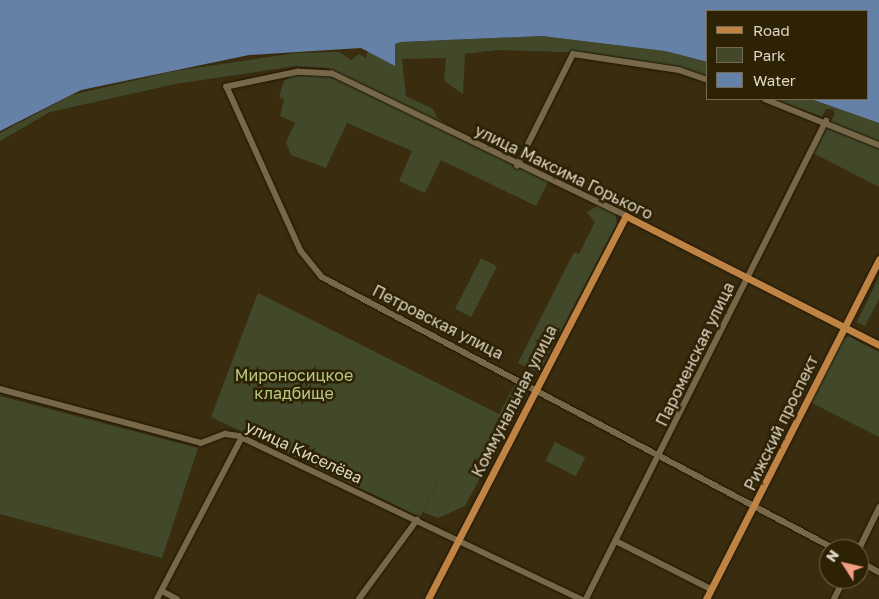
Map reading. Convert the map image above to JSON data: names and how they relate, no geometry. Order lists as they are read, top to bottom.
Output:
{
  "streets": {
    "main road": ["улица Максима Горького", "Коммунальная улица", "Рижский проспект"],
    "street": ["Петровская улица", "Пароменская улица", "улица Киселёва"]
  },
  "crossings": [
    ["улица Максима Горького", "Петровская улица"],
    ["улица Максима Горького", "Пароменская улица"],
    ["улица Максима Горького", "Коммунальная улица"],
    ["улица Максима Горького", "Рижский проспект"],
    ["Петровская улица", "Пароменская улица"],
    ["Петровская улица", "Коммунальная улица"],
    ["Петровская улица", "Рижский проспект"],
    ["Коммунальная улица", "улица Киселёва"]
  ],
  "parks": ["Мироносицкое кладбище"],
  "legend": ["Road", "Park", "Water"],
  "north": "top left"
}
